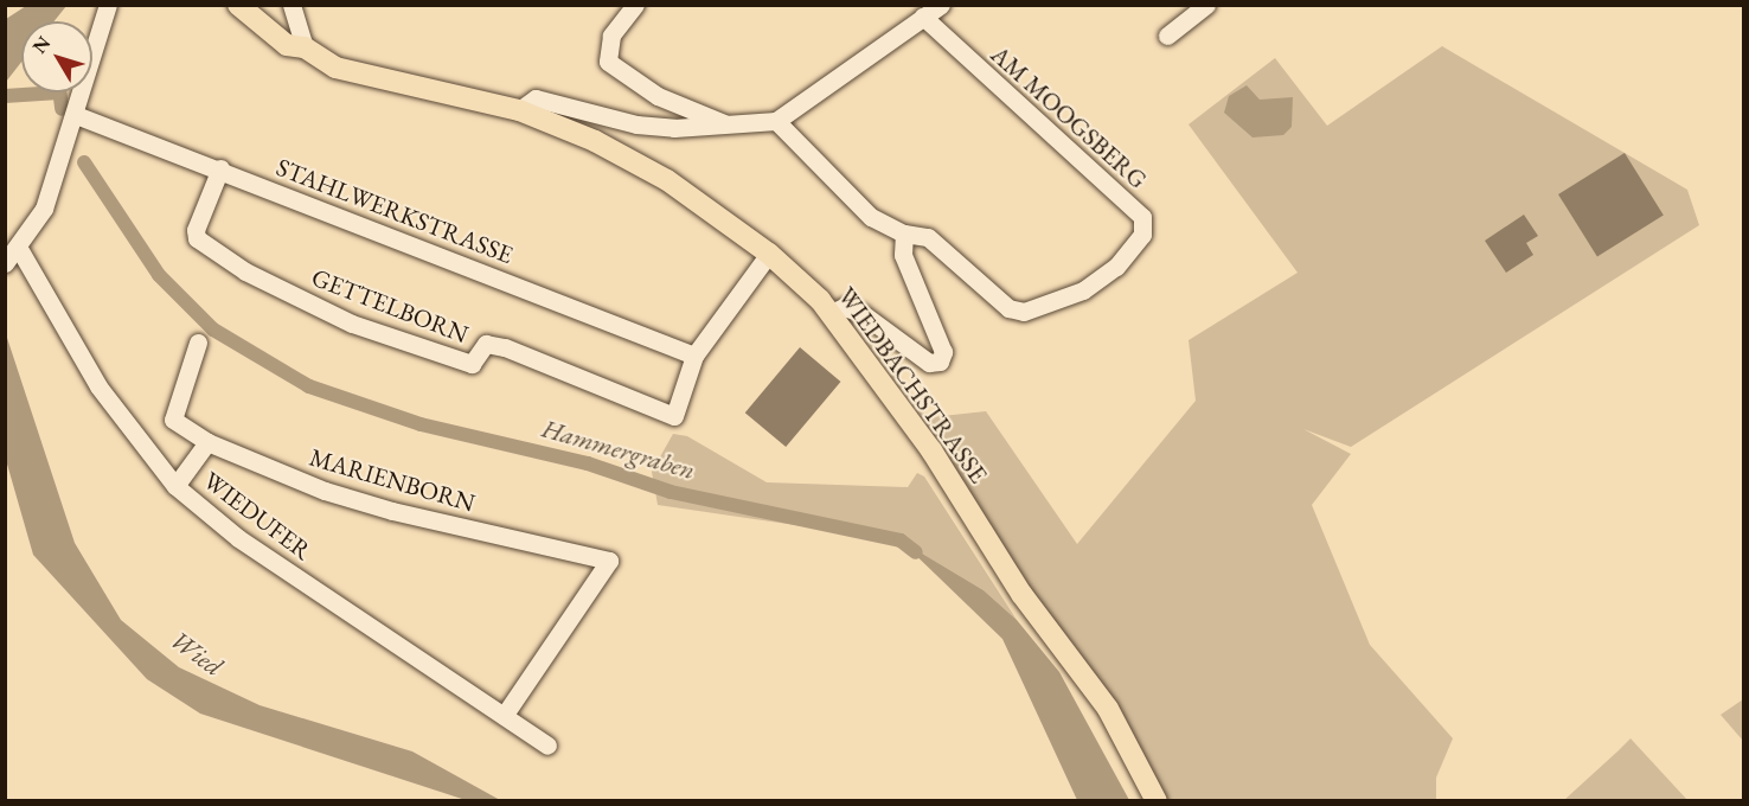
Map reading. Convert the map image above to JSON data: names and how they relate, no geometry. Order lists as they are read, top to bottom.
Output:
{
  "streets": {
    "main road": ["WIEDBACHSTRASSE"],
    "street": [
      "AM MOOGSBERG",
      "STAHLWERKSTRASSE",
      "GETTELBORN",
      "MARIENBORN",
      "WIEDUFER"
    ]
  },
  "crossings": [
    ["STAHLWERKSTRASSE", "GETTELBORN"],
    ["MARIENBORN", "WIEDUFER"]
  ],
  "water": ["Hammergraben", "Wied"],
  "north": "top left"
}
